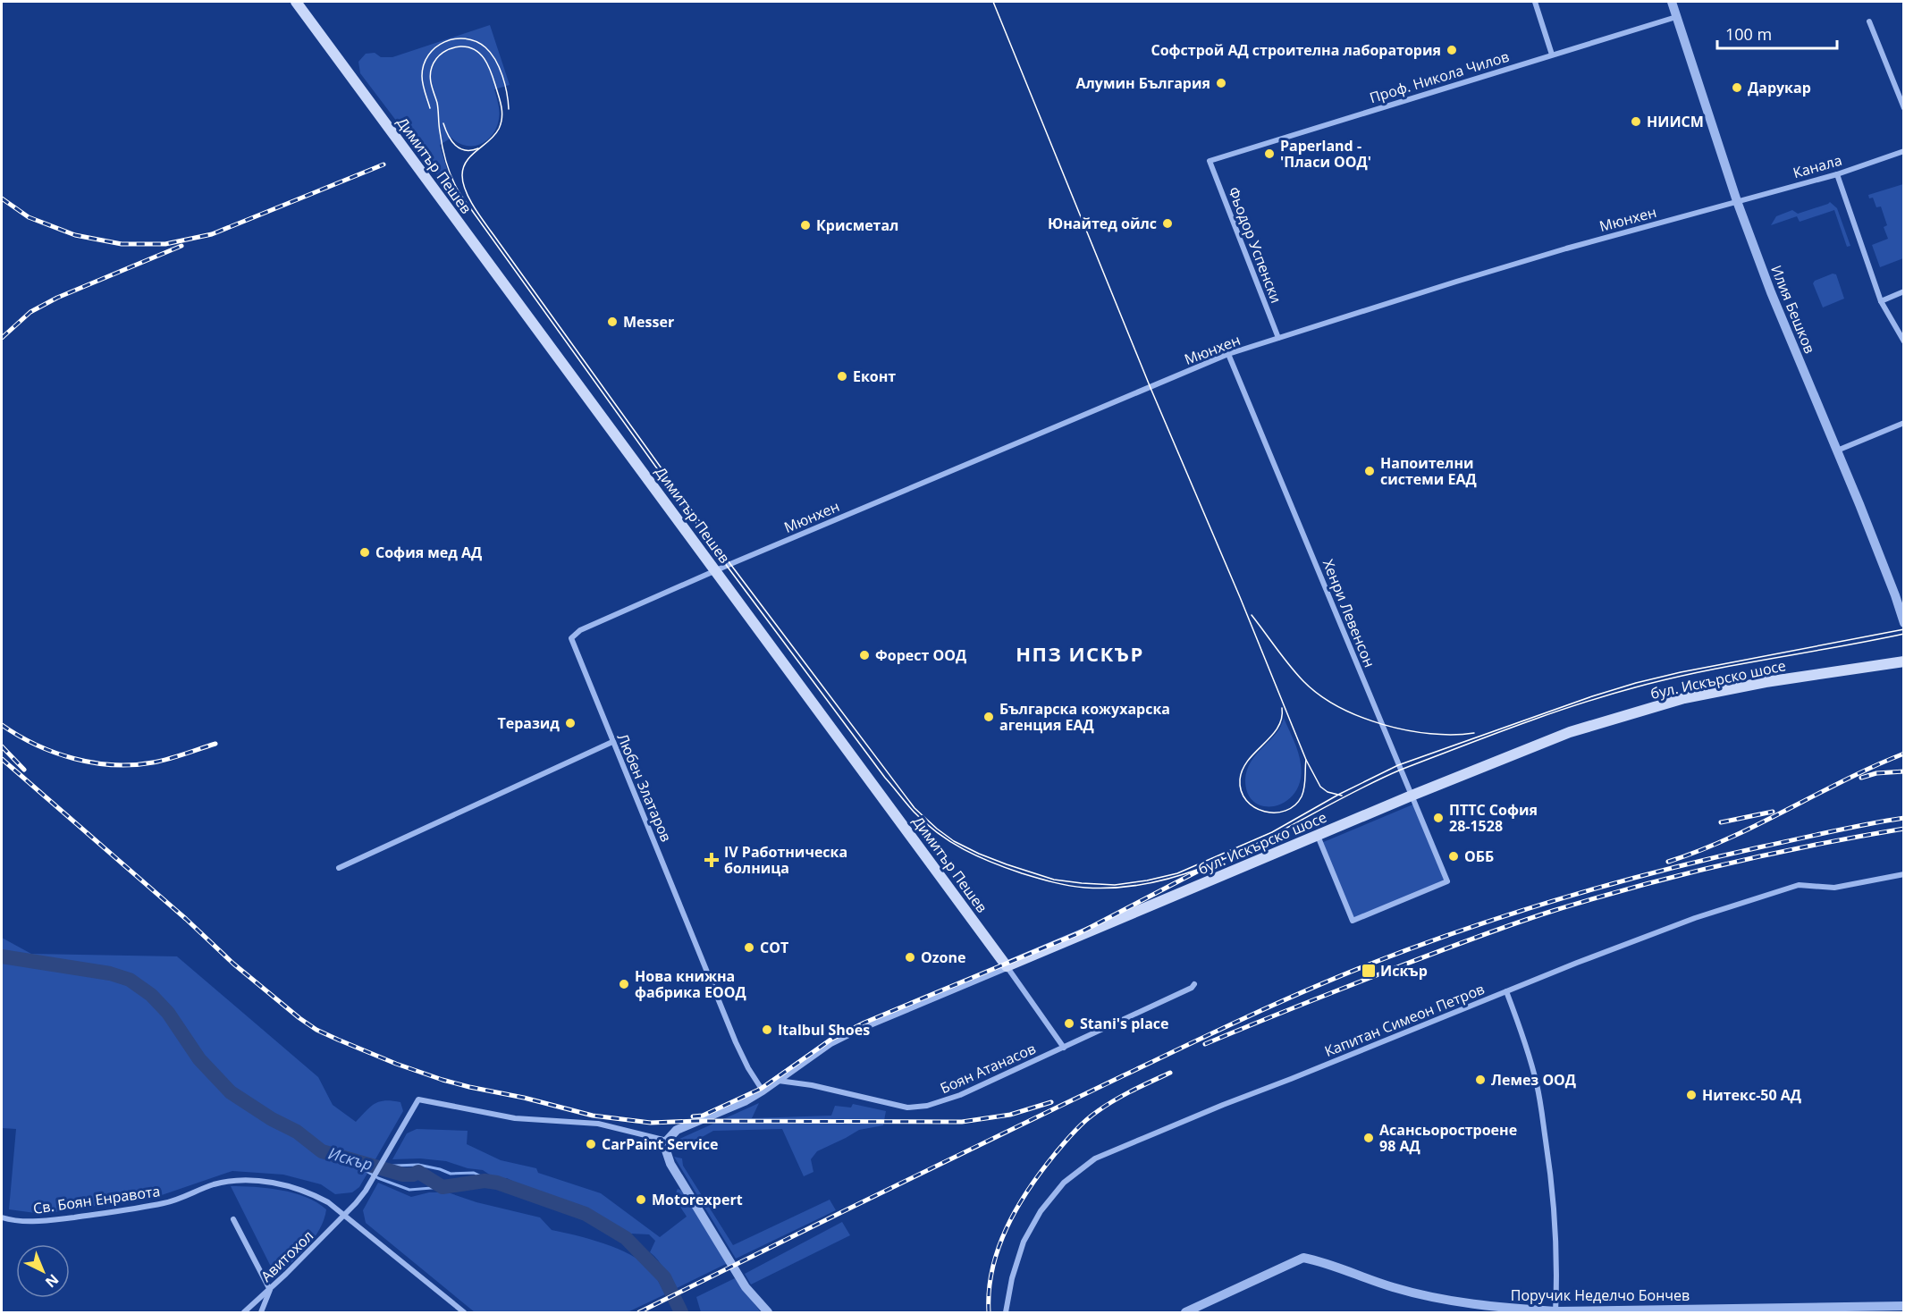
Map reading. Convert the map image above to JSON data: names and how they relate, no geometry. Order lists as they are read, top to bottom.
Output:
{
  "streets": {
    "main road": ["Димитър Пешев", "бул. Искърско шосе"],
    "street": [
      "Проф. Никола Чилов",
      "Канала",
      "Мюнхен",
      "Фьодор Успенски",
      "Илия Бешков",
      "Хенри Левенсон",
      "Любен Златаров",
      "Капитан Симеон Петров",
      "Боян Атанасов",
      "Св. Боян Енравота",
      "Авитохол",
      "Поручик Неделчо Бончев"
    ]
  },
  "crossings": [
    ["Проф. Никола Чилов", "Фьодор Успенски"],
    ["Проф. Никола Чилов", "Илия Бешков"],
    ["Димитър Пешев", "Мюнхен"],
    ["Димитър Пешев", "бул. Искърско шосе"],
    ["Димитър Пешев", "Любен Златаров"],
    ["Димитър Пешев", "Боян Атанасов"],
    ["Канала", "Мюнхен"],
    ["Канала", "Илия Бешков"],
    ["Мюнхен", "Фьодор Успенски"],
    ["Мюнхен", "Илия Бешков"],
    ["Мюнхен", "Хенри Левенсон"],
    ["Мюнхен", "Любен Златаров"],
    ["Хенри Левенсон", "бул. Искърско шосе"],
    ["бул. Искърско шосе", "Любен Златаров"],
    ["бул. Искърско шосе", "Боян Атанасов"],
    ["бул. Искърско шосе", "Авитохол"],
    ["Св. Боян Енравота", "Авитохол"]
  ],
  "districts": ["НПЗ ИСКЪР"],
  "water": ["Искър"],
  "places": {
    "other": [
      "Софстрой АД строителна лаборатория",
      "Алумин България",
      "Дарукар",
      "НИИСМ",
      "Paperland - 'Пласи ООД'",
      "Юнайтед ойлс",
      "Крисметал",
      "Messer",
      "Еконт",
      "Напоителни системи ЕАД",
      "София мед АД",
      "Форест ООД",
      "Българска кожухарска агенция ЕАД",
      "Теразид",
      "ПТТС София 28-1528",
      "ОББ",
      "СОТ",
      "Ozone",
      "Нова книжна фабрика ЕООД",
      "Stani's place",
      "Italbul Shoes",
      "Лемез ООД",
      "Нитекс-50 АД",
      "Асансьоростроене 98 АД",
      "CarPaint Service",
      "Motorexpert"
    ],
    "health": ["IV Работническа болница"],
    "transit": ["Искър"]
  },
  "scale_bar": "100 m",
  "north": "bottom right"
}
